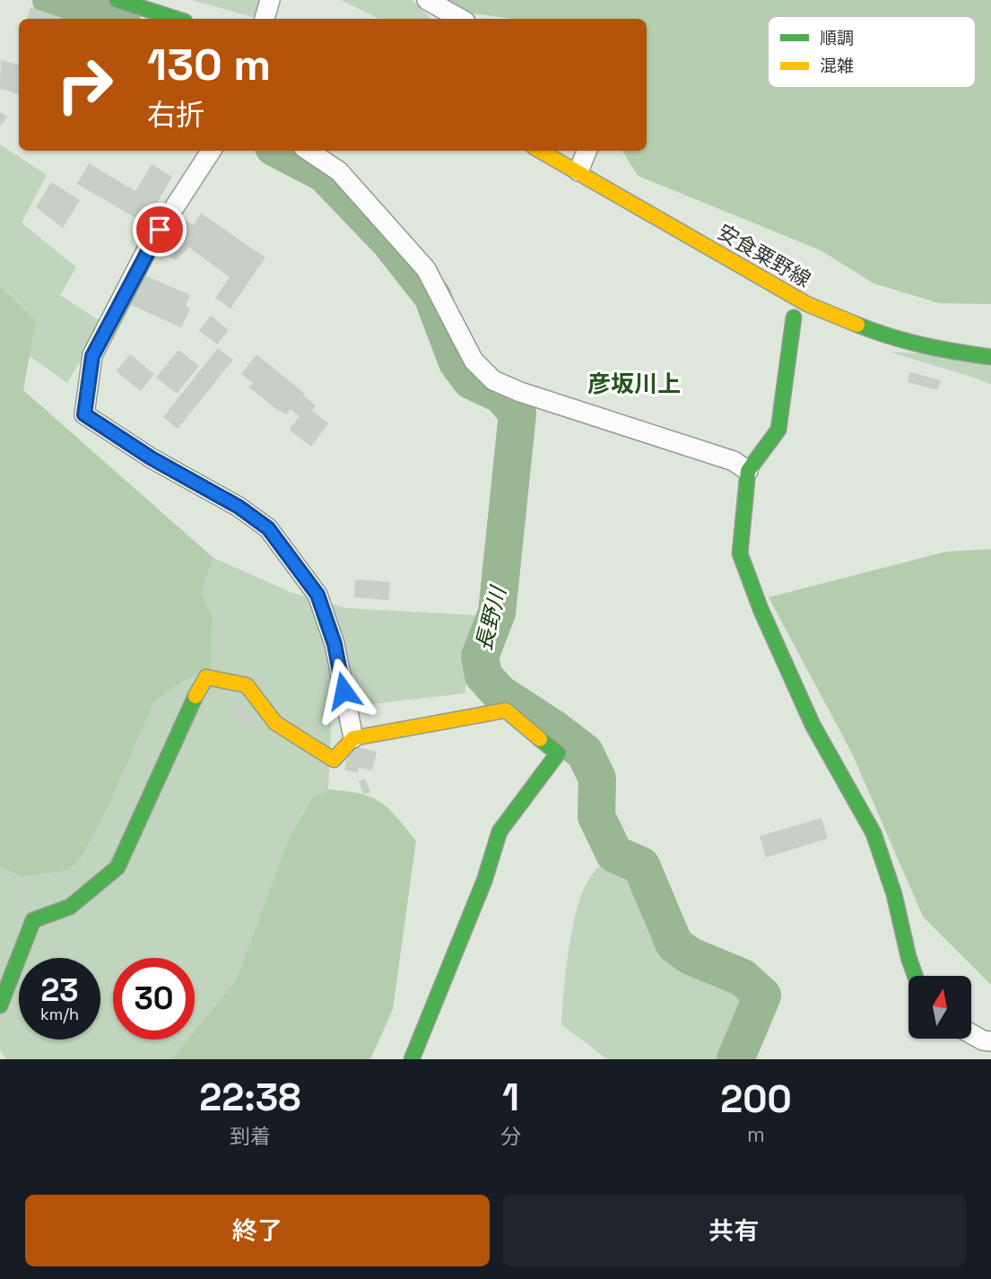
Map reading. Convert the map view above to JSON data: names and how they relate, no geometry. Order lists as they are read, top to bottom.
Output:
{
  "streets": {
    "street": ["安食粟野線"]
  },
  "districts": ["彦坂川上"],
  "water": ["長野川"],
  "legend": ["順調", "混雑"],
  "north": "top",
  "page": {
    "turn": ["130 m", "右折"],
    "speed": "23 km/h",
    "limit": "30",
    "eta": [
      "22:38",
      "到着",
      "1",
      "分",
      "200",
      "m"
    ],
    "buttons": ["終了", "共有"]
  }
}
